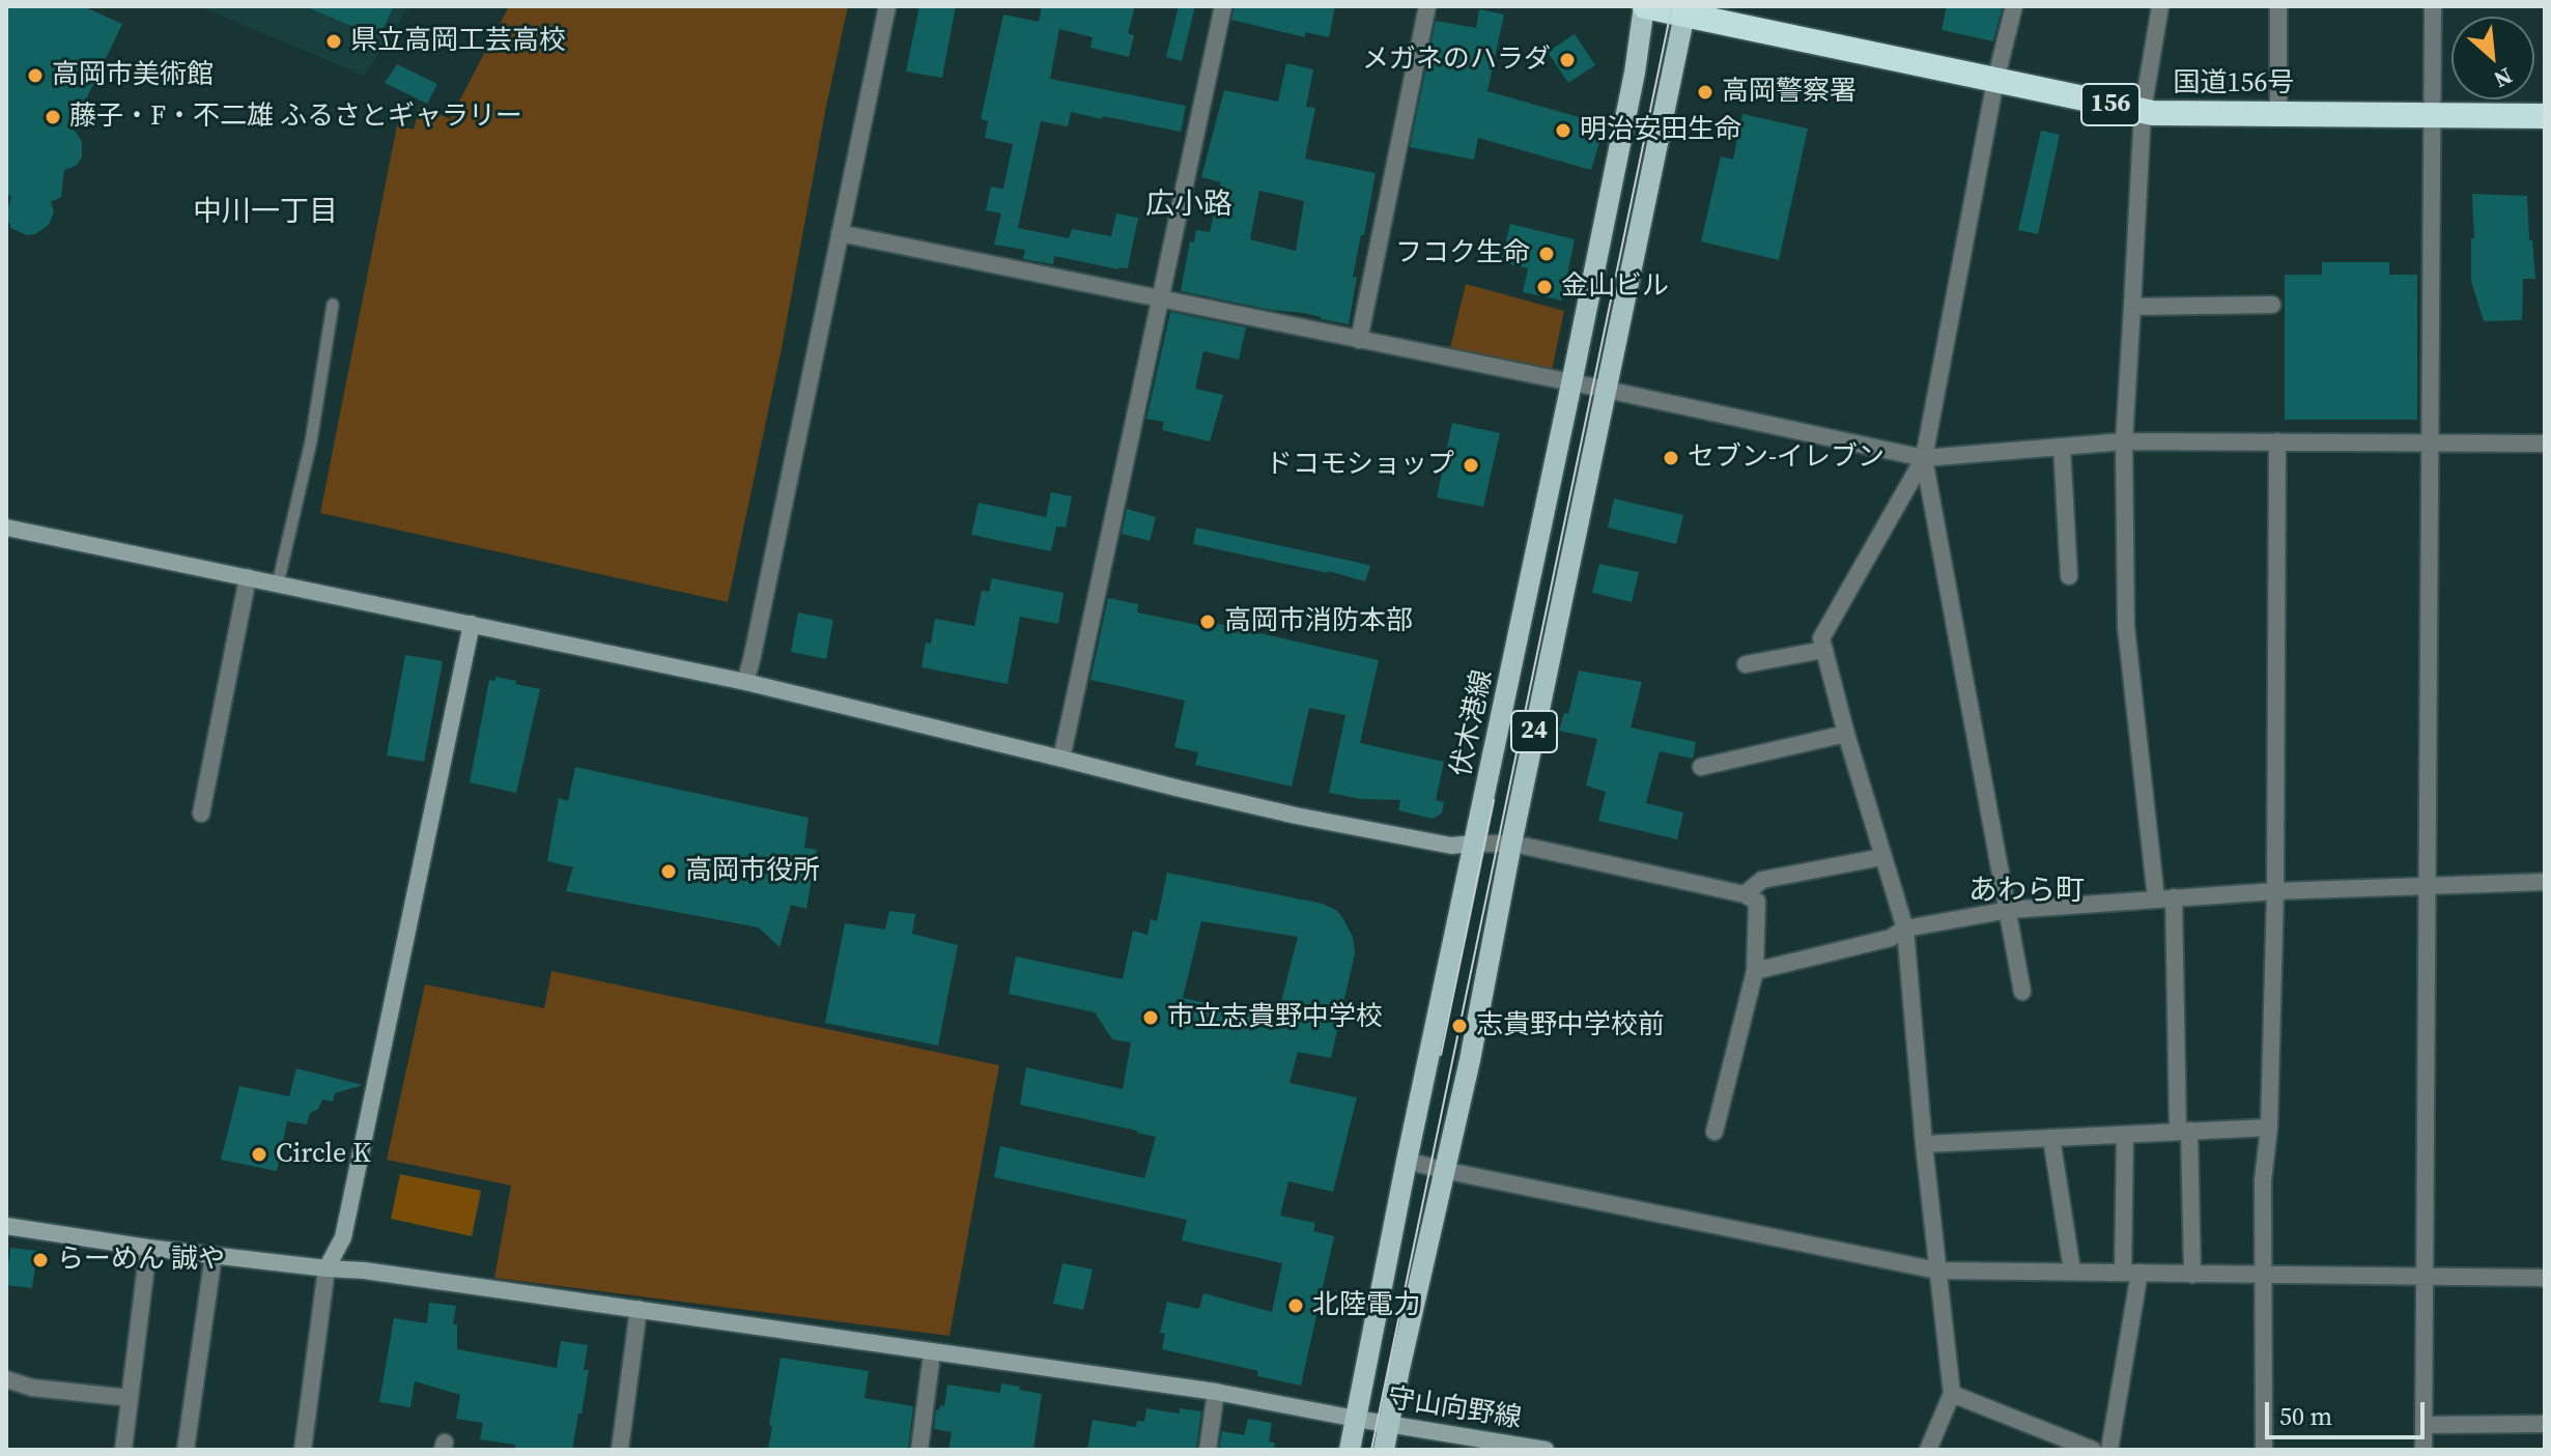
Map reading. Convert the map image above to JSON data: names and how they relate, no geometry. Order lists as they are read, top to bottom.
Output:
{
  "streets": {
    "highway": ["国道156号", "156"],
    "main road": ["伏木港線", "24"],
    "street": ["守山向野線"]
  },
  "crossings": [
    ["国道156号", "伏木港線"],
    ["国道156号", "24"],
    ["伏木港線", "守山向野線"],
    ["24", "守山向野線"]
  ],
  "districts": ["広小路", "中川一丁目", "あわら町"],
  "places": [
    "県立高岡工芸高校",
    "メガネのハラダ",
    "高岡市美術館",
    "高岡警察署",
    "藤子・F・不二雄 ふるさとギャラリー",
    "明治安田生命",
    "フコク生命",
    "金山ビル",
    "セブン-イレブン",
    "ドコモショップ",
    "高岡市消防本部",
    "高岡市役所",
    "市立志貴野中学校",
    "志貴野中学校前",
    "Circle K",
    "らーめん 誠や",
    "北陸電力"
  ],
  "scale_bar": "50 m",
  "north": "bottom right"
}
